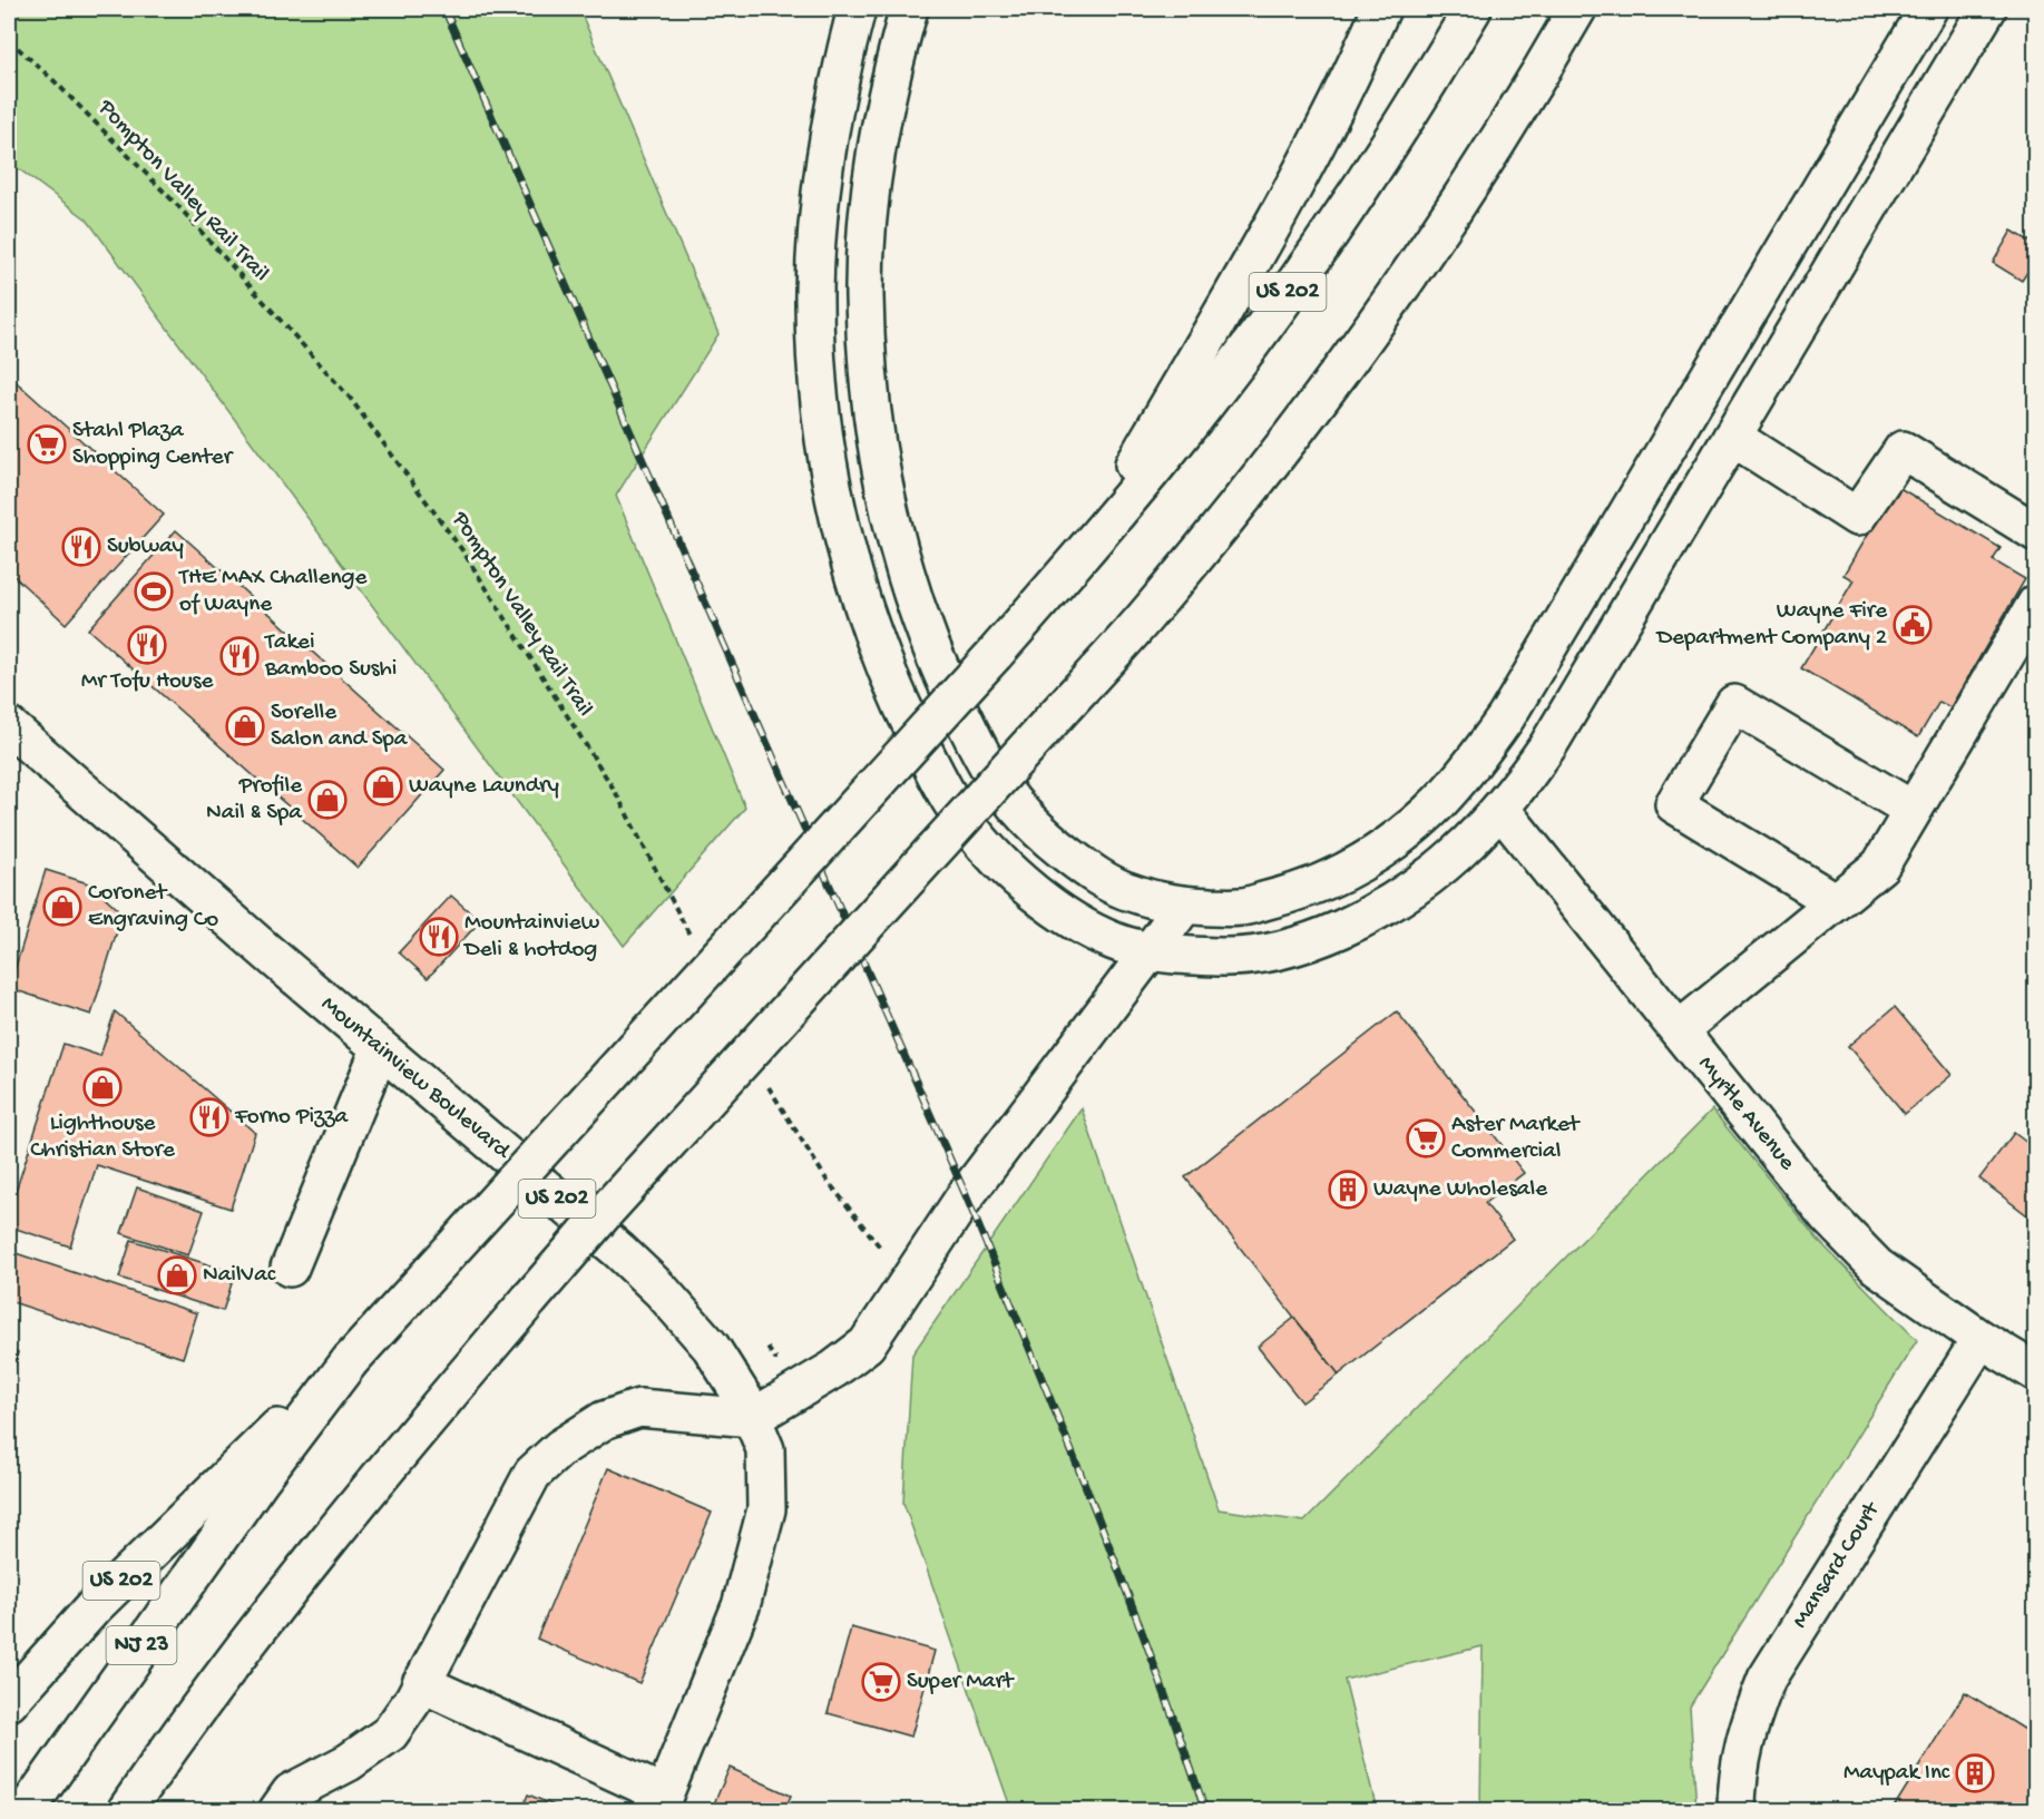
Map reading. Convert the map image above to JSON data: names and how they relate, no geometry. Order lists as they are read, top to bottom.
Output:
{
  "streets": {
    "main road": [
      "US 202",
      "Mountainview Boulevard",
      "Myrtle Avenue",
      "Mansard Court",
      "NJ 23"
    ],
    "path": ["Pompton Valley Rail Trail"]
  },
  "crossings": [
    ["US 202", "NJ 23"],
    ["Myrtle Avenue", "Mansard Court"]
  ],
  "places": {
    "supermarket": ["Stahl Plaza Shopping Center", "Aster Market Commercial", "Super Mart"],
    "restaurant": [
      "Subway",
      "Mr Tofu House",
      "Takei Bamboo Sushi",
      "Mountainview Deli & hotdog",
      "Forno Pizza"
    ],
    "sports": ["THE MAX Challenge of Wayne"],
    "public building": ["Wayne Fire Department Company 2"],
    "shop": [
      "Sorelle Salon and Spa",
      "Wayne Laundry",
      "Profile Nail & Spa",
      "Coronet Engraving Co",
      "Lighthouse Christian Store",
      "NailVac"
    ],
    "building": ["Wayne Wholesale", "Maypak Inc"]
  }
}
